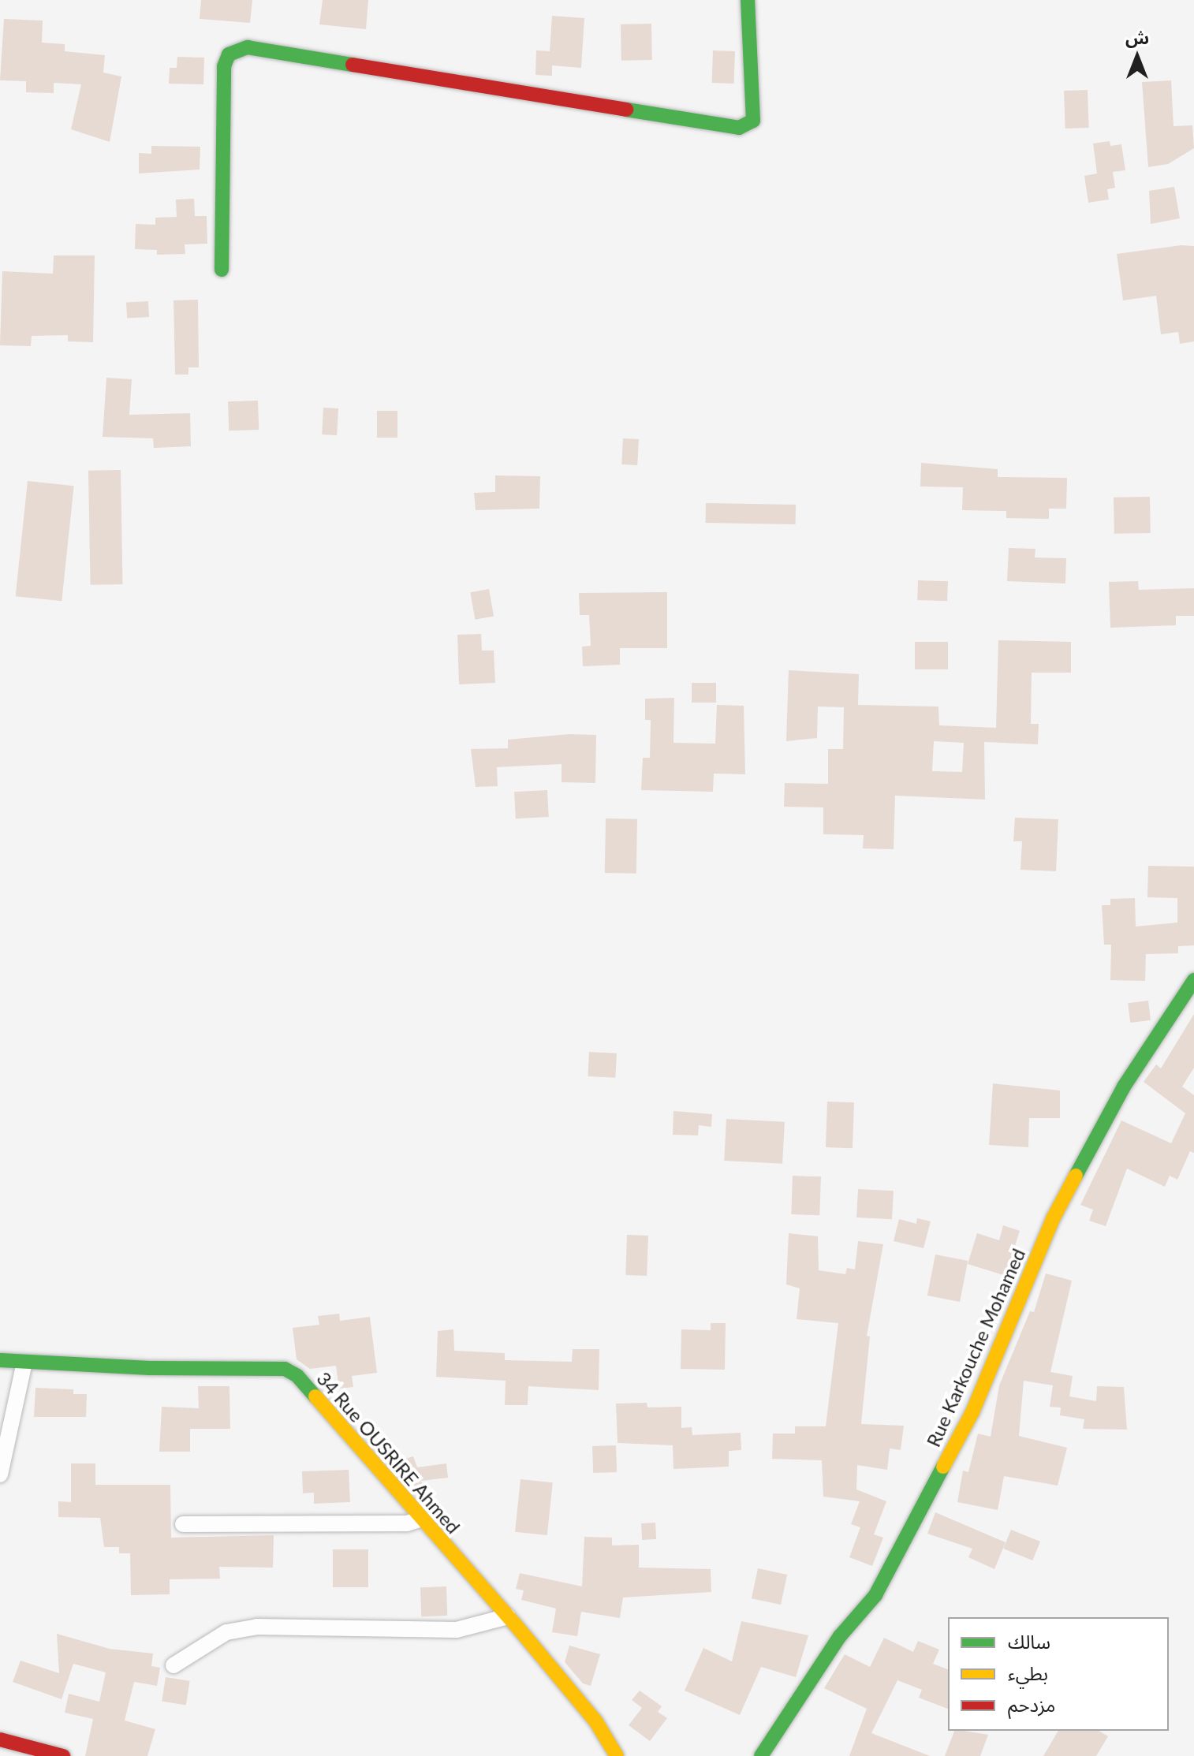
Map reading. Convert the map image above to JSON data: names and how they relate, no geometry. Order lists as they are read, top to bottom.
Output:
{
  "streets": {
    "street": ["Rue Karkouche Mohamed", "34 Rue OUSRIRE Ahmed"]
  },
  "legend": ["سالك", "بطيء", "مزدحم"],
  "north": "top"
}
